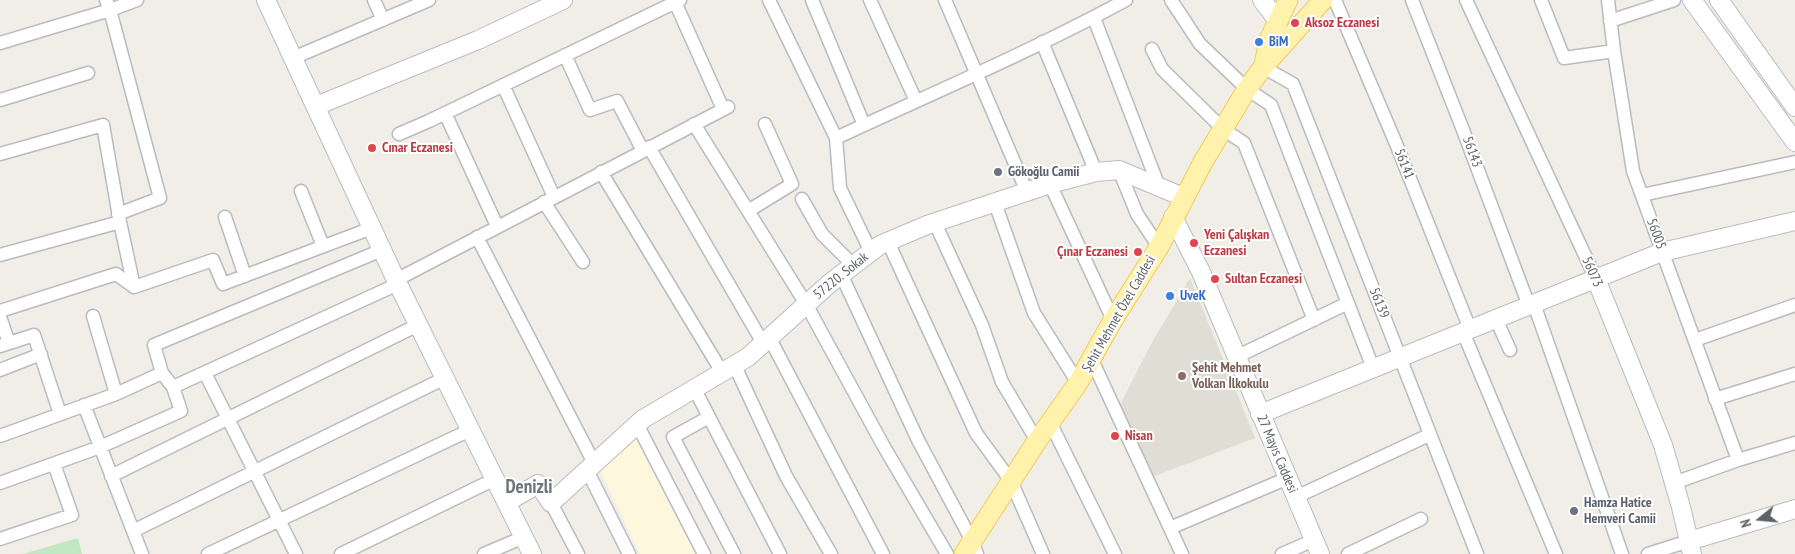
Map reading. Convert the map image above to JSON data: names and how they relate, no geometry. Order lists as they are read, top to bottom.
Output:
{
  "streets": {
    "main road": ["Şehit Mehmet Özel Caddesi"],
    "street": [
      "56143",
      "56141",
      "56005",
      "56073",
      "57220. Sokak",
      "56139",
      "27 Mayıs Caddesi"
    ]
  },
  "crossings": [
    ["57220. Sokak", "Şehit Mehmet Özel Caddesi"],
    ["56139", "Şehit Mehmet Özel Caddesi"],
    ["Şehit Mehmet Özel Caddesi", "27 Mayıs Caddesi"]
  ],
  "districts": ["Denizli"],
  "places": [
    "Aksoz Eczanesi",
    "BiM",
    "Cınar Eczanesi",
    "Gökoğlu Camii",
    "Yeni Çalışkan Eczanesi",
    "Çınar Eczanesi",
    "Sultan Eczanesi",
    "UveK",
    "Şehit Mehmet Volkan İlkokulu",
    "Nisan",
    "Hamza Hatice Hemveri Camii"
  ],
  "north": "left"
}
